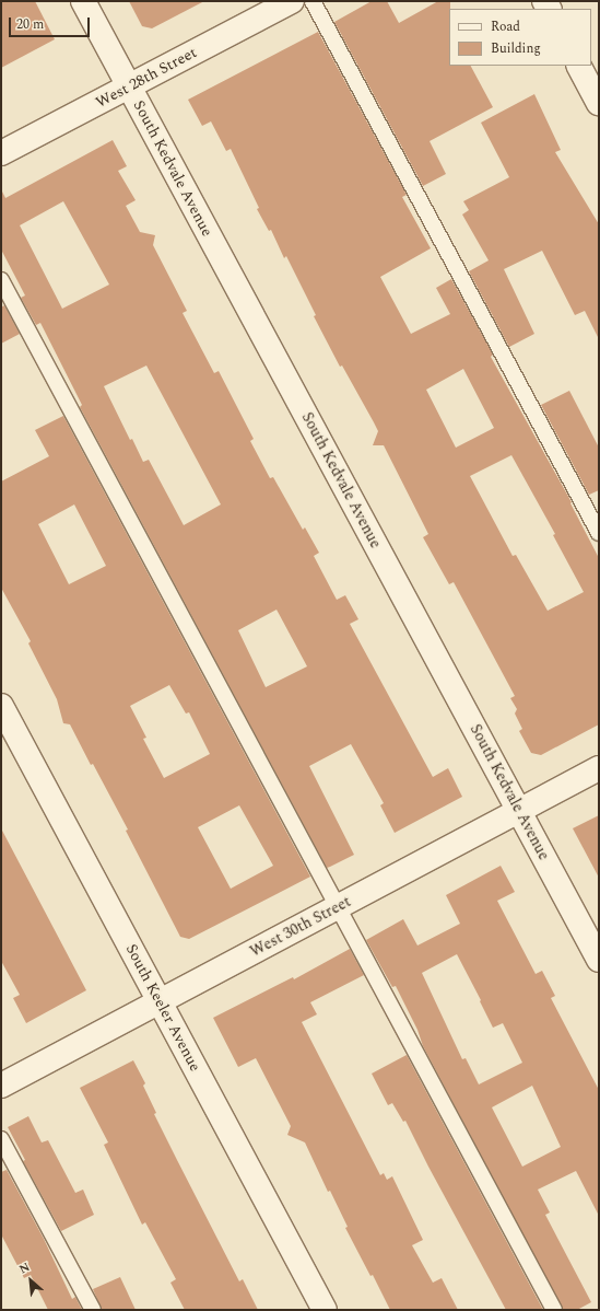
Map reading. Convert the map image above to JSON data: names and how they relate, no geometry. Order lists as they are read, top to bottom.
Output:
{
  "streets": {
    "street": [
      "West 28th Street",
      "South Kedvale Avenue",
      "West 30th Street",
      "South Keeler Avenue"
    ]
  },
  "crossings": [
    ["West 28th Street", "South Kedvale Avenue"],
    ["South Kedvale Avenue", "West 30th Street"],
    ["West 30th Street", "South Keeler Avenue"]
  ],
  "legend": ["Road", "Building"],
  "scale_bar": "20 m",
  "north": "top left"
}
